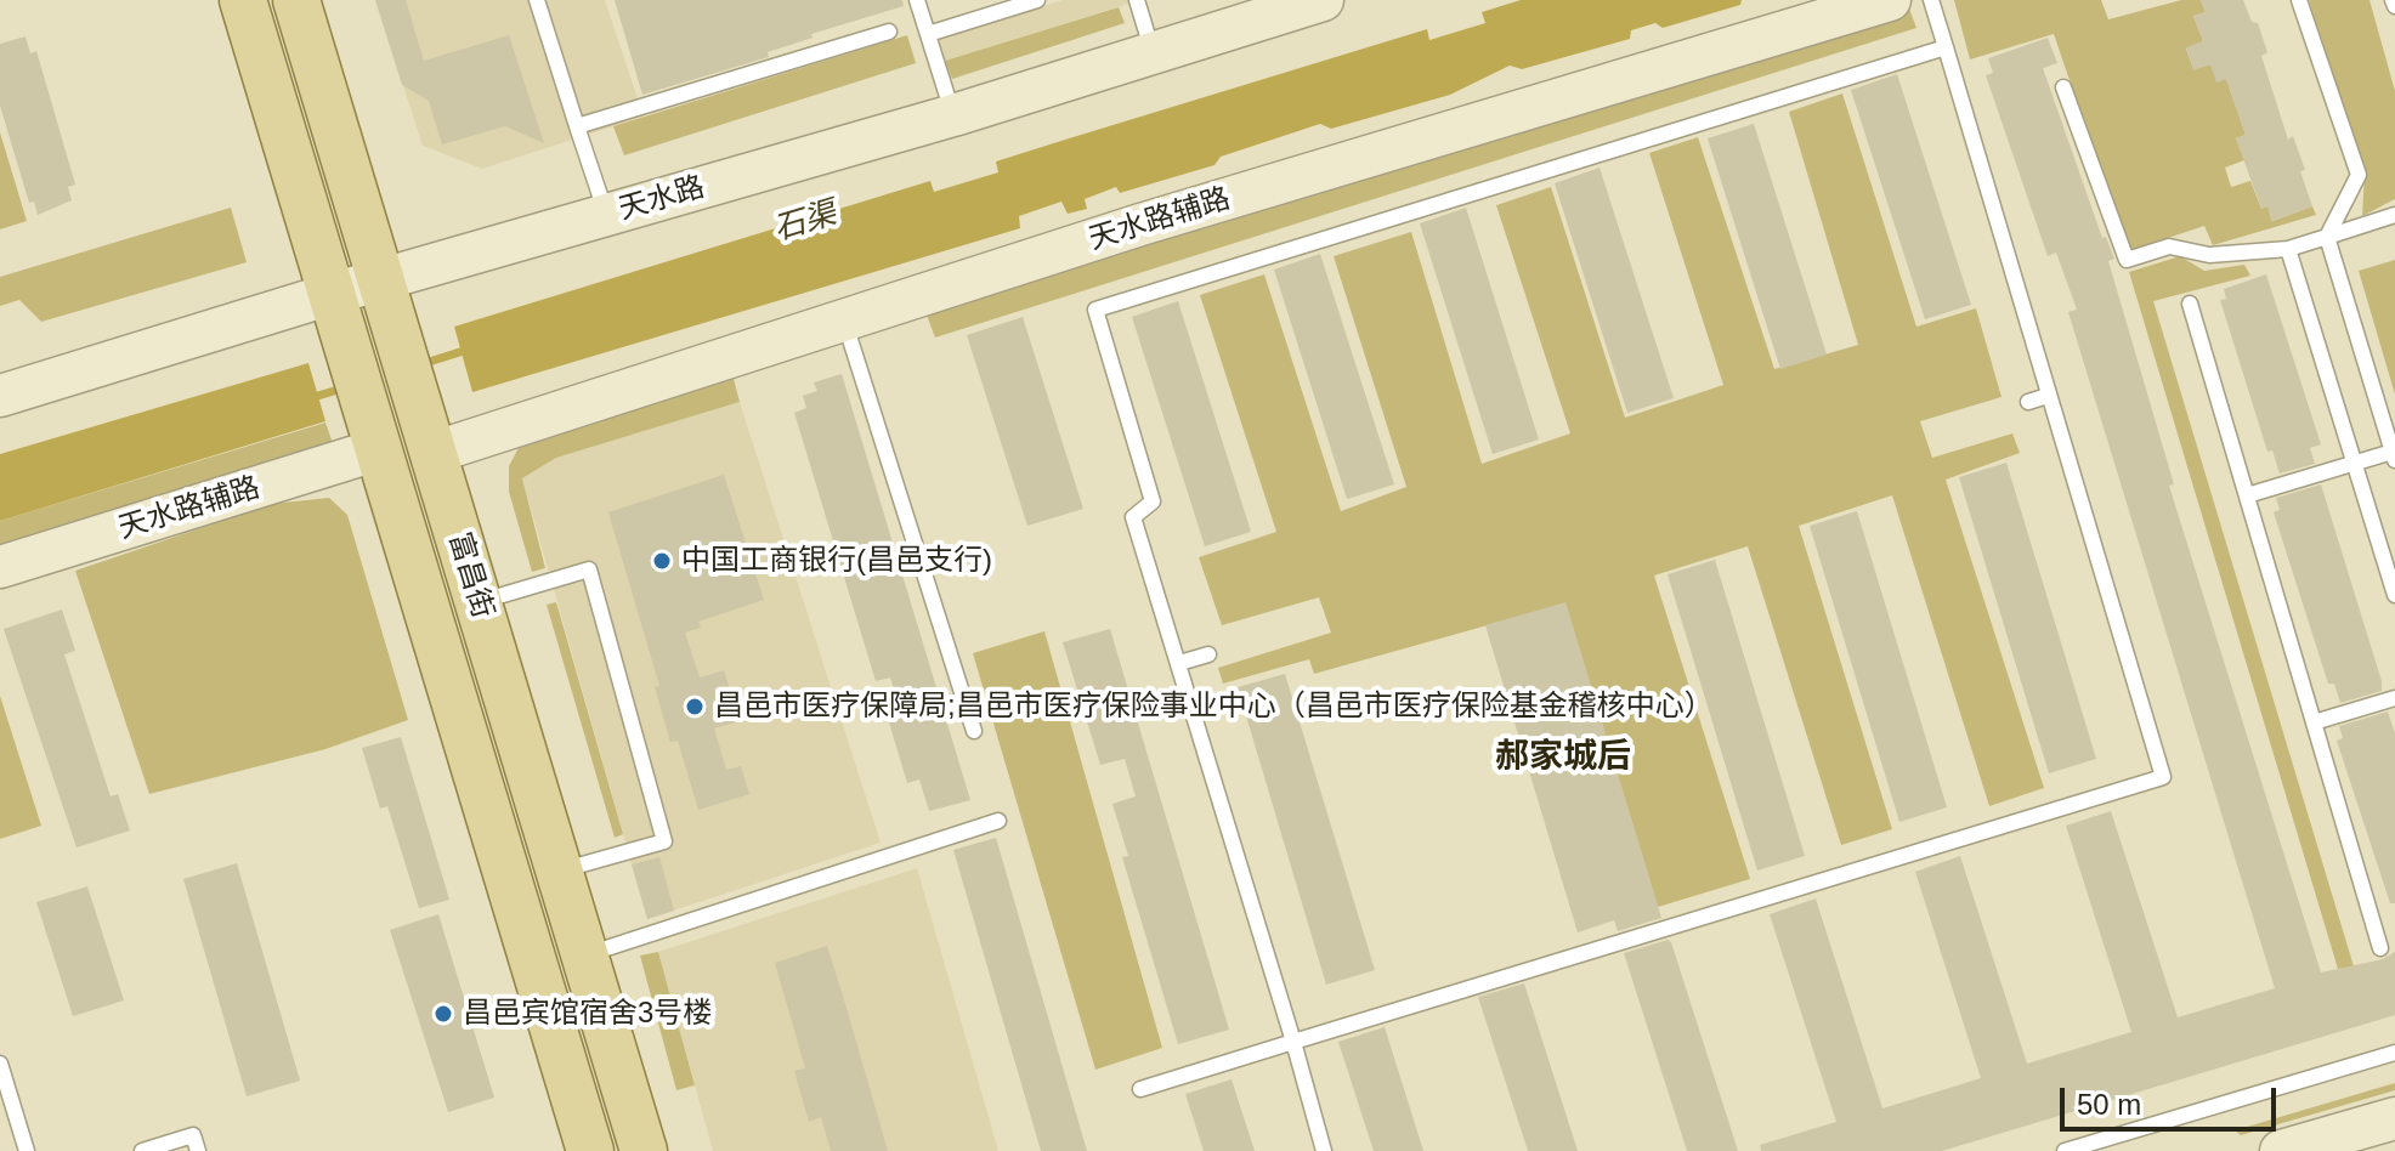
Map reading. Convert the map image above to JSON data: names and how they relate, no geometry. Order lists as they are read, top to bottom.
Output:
{
  "streets": {
    "main road": ["富昌街"],
    "street": ["天水路", "天水路辅路"]
  },
  "crossings": [
    ["天水路", "富昌街"],
    ["天水路辅路", "富昌街"]
  ],
  "districts": ["郝家城后"],
  "water": ["石渠"],
  "places": ["中国工商银行(昌邑支行)", "昌邑市医疗保障局;昌邑市医疗保险事业中心（昌邑市医疗保险基金稽核中心）", "昌邑宾馆宿舍3号楼"],
  "scale_bar": "50 m"
}
